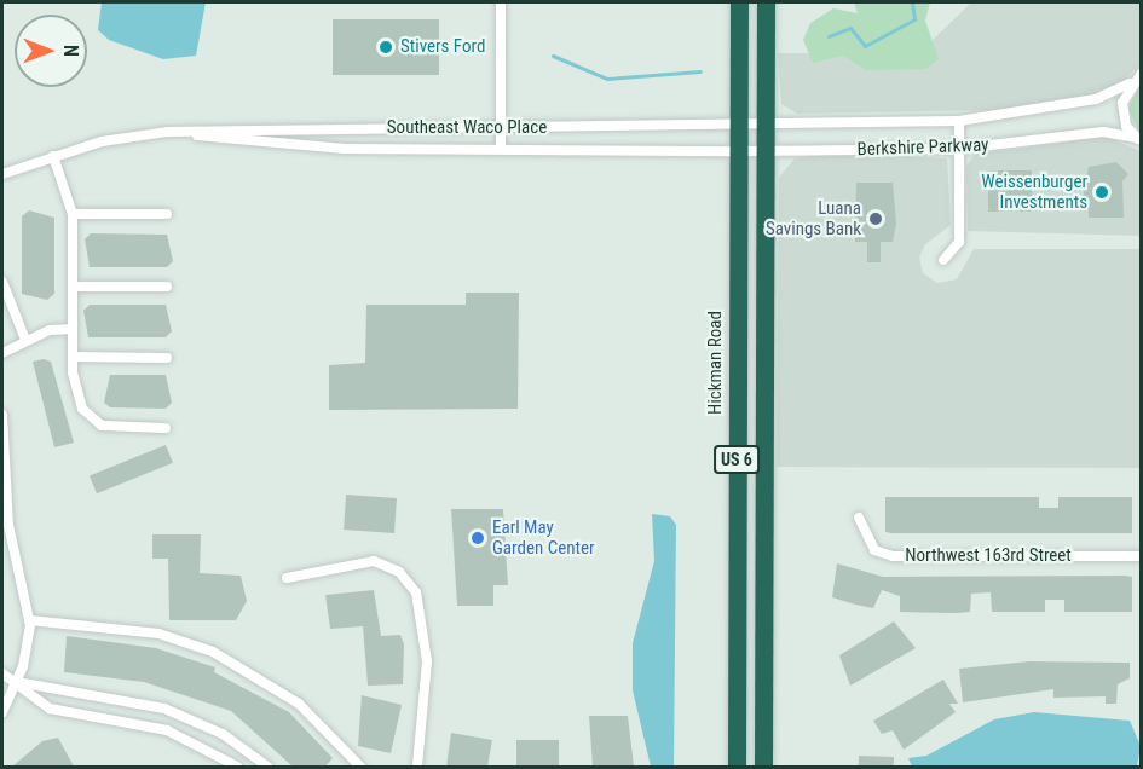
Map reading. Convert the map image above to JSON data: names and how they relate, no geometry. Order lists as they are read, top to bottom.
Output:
{
  "streets": {
    "highway": ["Hickman Road", "US 6"],
    "street": ["Southeast Waco Place", "Berkshire Parkway", "Northwest 163rd Street"]
  },
  "crossings": [
    ["Southeast Waco Place", "Berkshire Parkway"],
    ["Southeast Waco Place", "Hickman Road"],
    ["Berkshire Parkway", "Hickman Road"]
  ],
  "places": [
    "Stivers Ford",
    "Weissenburger Investments",
    "Luana Savings Bank",
    "Earl May Garden Center"
  ],
  "north": "right"
}
